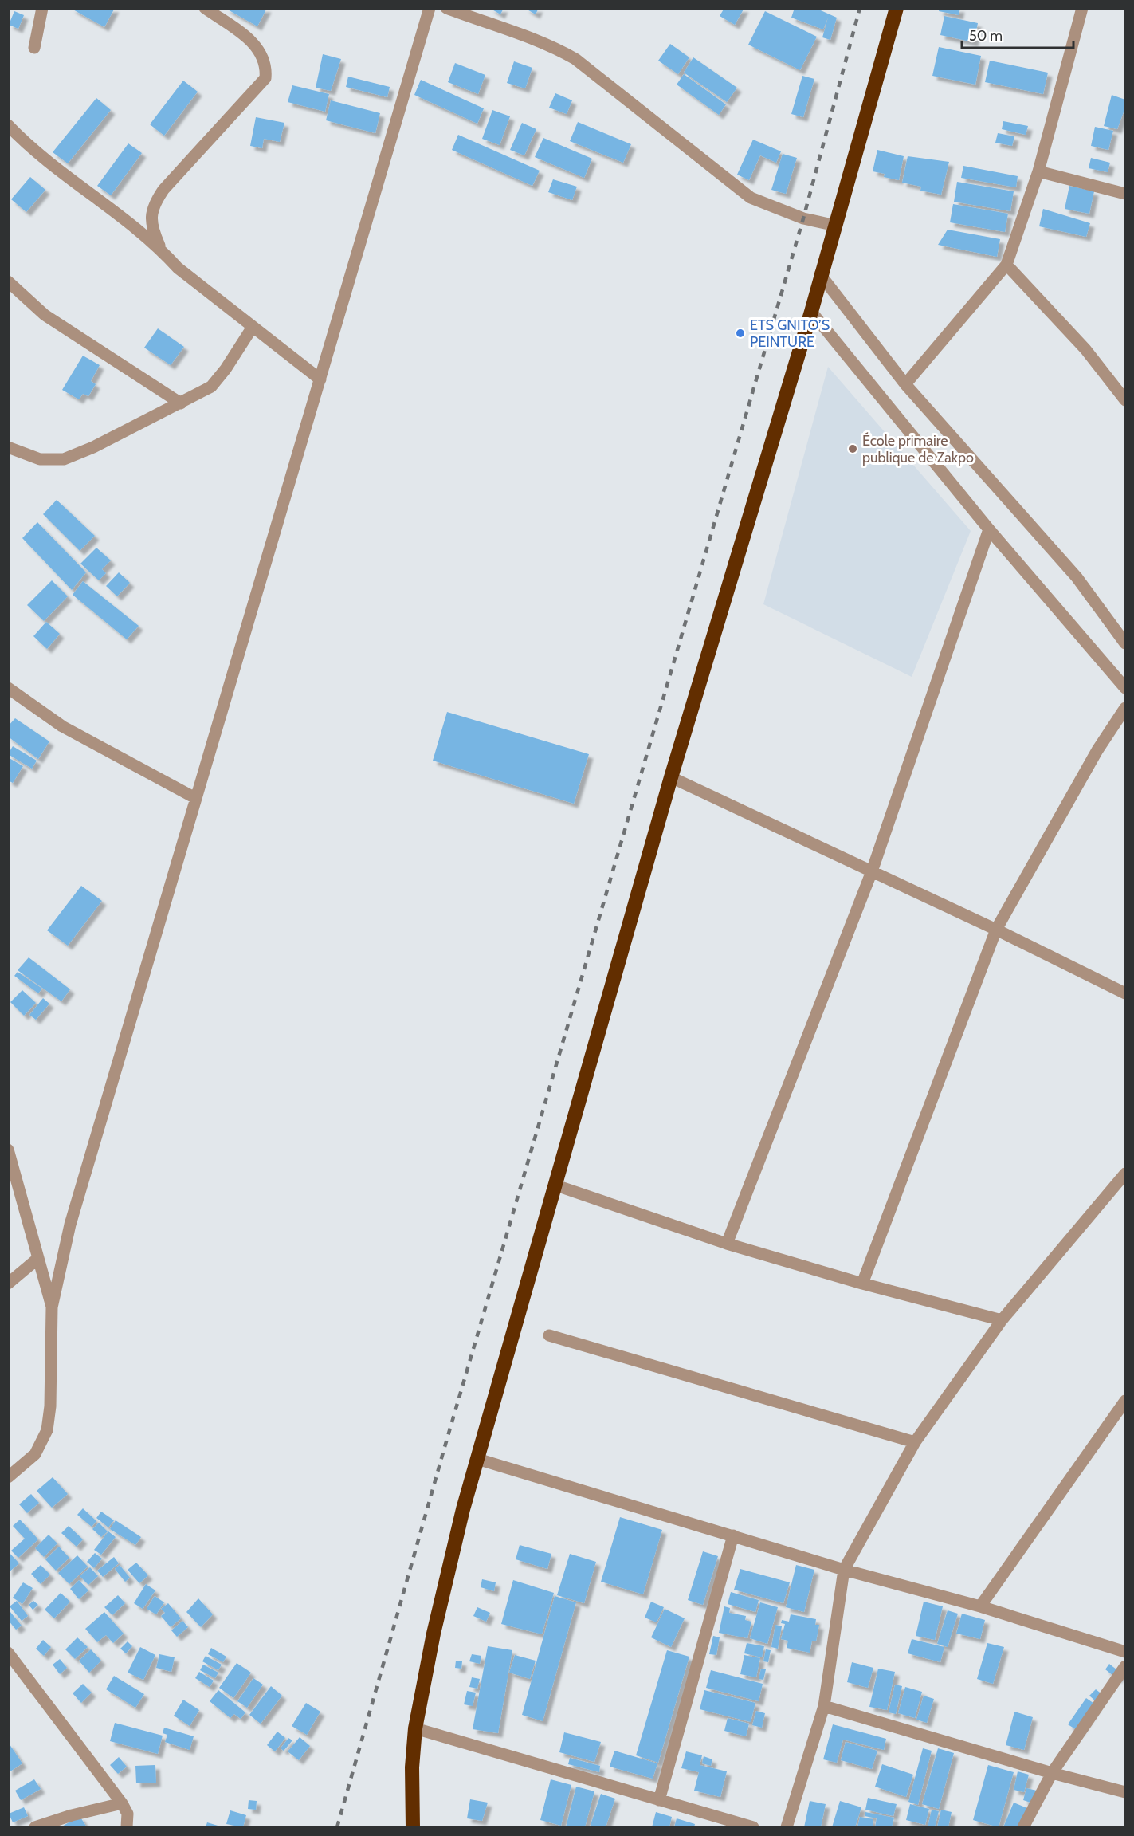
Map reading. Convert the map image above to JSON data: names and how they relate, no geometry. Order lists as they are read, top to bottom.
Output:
{
  "places": ["ETS GNITO’S PEINTURE", "École primaire publique de Zakpo"],
  "scale_bar": "50 m"
}
